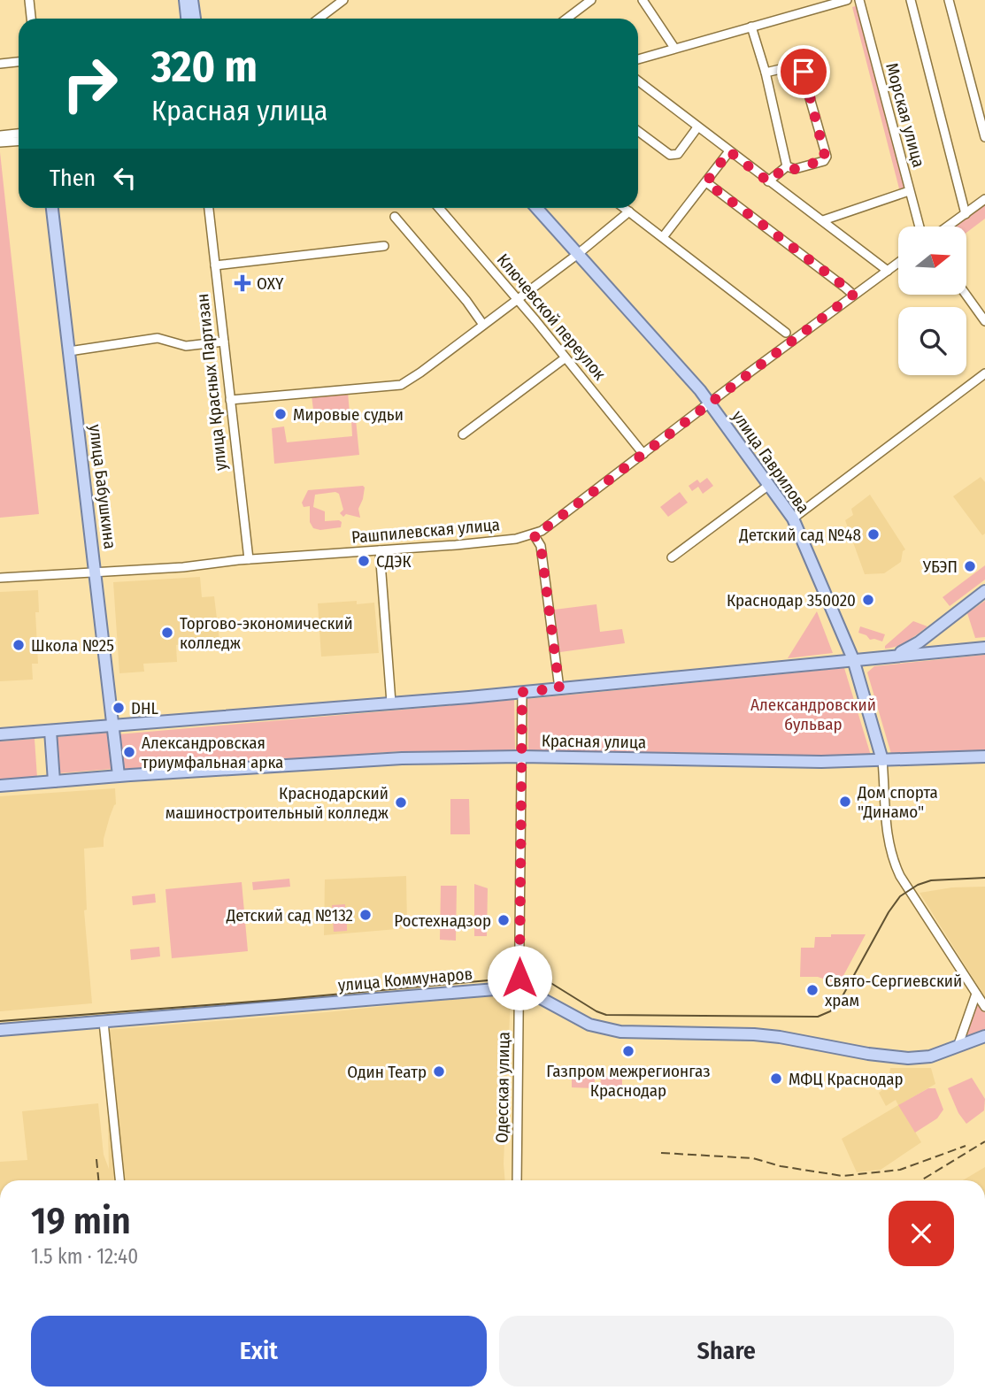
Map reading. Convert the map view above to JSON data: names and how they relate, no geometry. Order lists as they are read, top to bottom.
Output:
{
  "streets": {
    "main road": [
      "улица Гаврилова",
      "улица Бабушкина",
      "Красная улица",
      "улица Коммунаров"
    ],
    "street": [
      "Морская улица",
      "Ключевской переулок",
      "улица Красных Партизан",
      "Рашпилевская улица",
      "Одесская улица"
    ]
  },
  "crossings": [
    ["Ключевской переулок", "Рашпилевская улица"],
    ["улица Красных Партизан", "Рашпилевская улица"],
    ["улица Гаврилова", "Рашпилевская улица"],
    ["улица Гаврилова", "Красная улица"],
    ["улица Бабушкина", "Рашпилевская улица"],
    ["улица Бабушкина", "Красная улица"],
    ["Красная улица", "Одесская улица"],
    ["улица Коммунаров", "Одесская улица"]
  ],
  "parks": ["Александровский бульвар"],
  "places": {
    "health": ["OXY"],
    "other": [
      "Мировые судьи",
      "Детский сад №48",
      "СДЭК",
      "УБЭП",
      "Краснодар 350020",
      "Торгово-экономический колледж",
      "Школа №25",
      "DHL",
      "Александровская триумфальная арка",
      "Дом спорта \"Динамо\"",
      "Краснодарский машиностроительный колледж",
      "Детский сад №132",
      "Ростехнадзор",
      "Свято-Сергиевский храм",
      "Газпром межрегионгаз Краснодар",
      "Один Театр",
      "МФЦ Краснодар"
    ]
  },
  "north": "right",
  "page": {
    "turn": ["320 m", "Красная улица"],
    "then": "Then",
    "heading": ["19 min", "1.5 km · 12:40"],
    "buttons": ["Exit", "Share"]
  }
}
